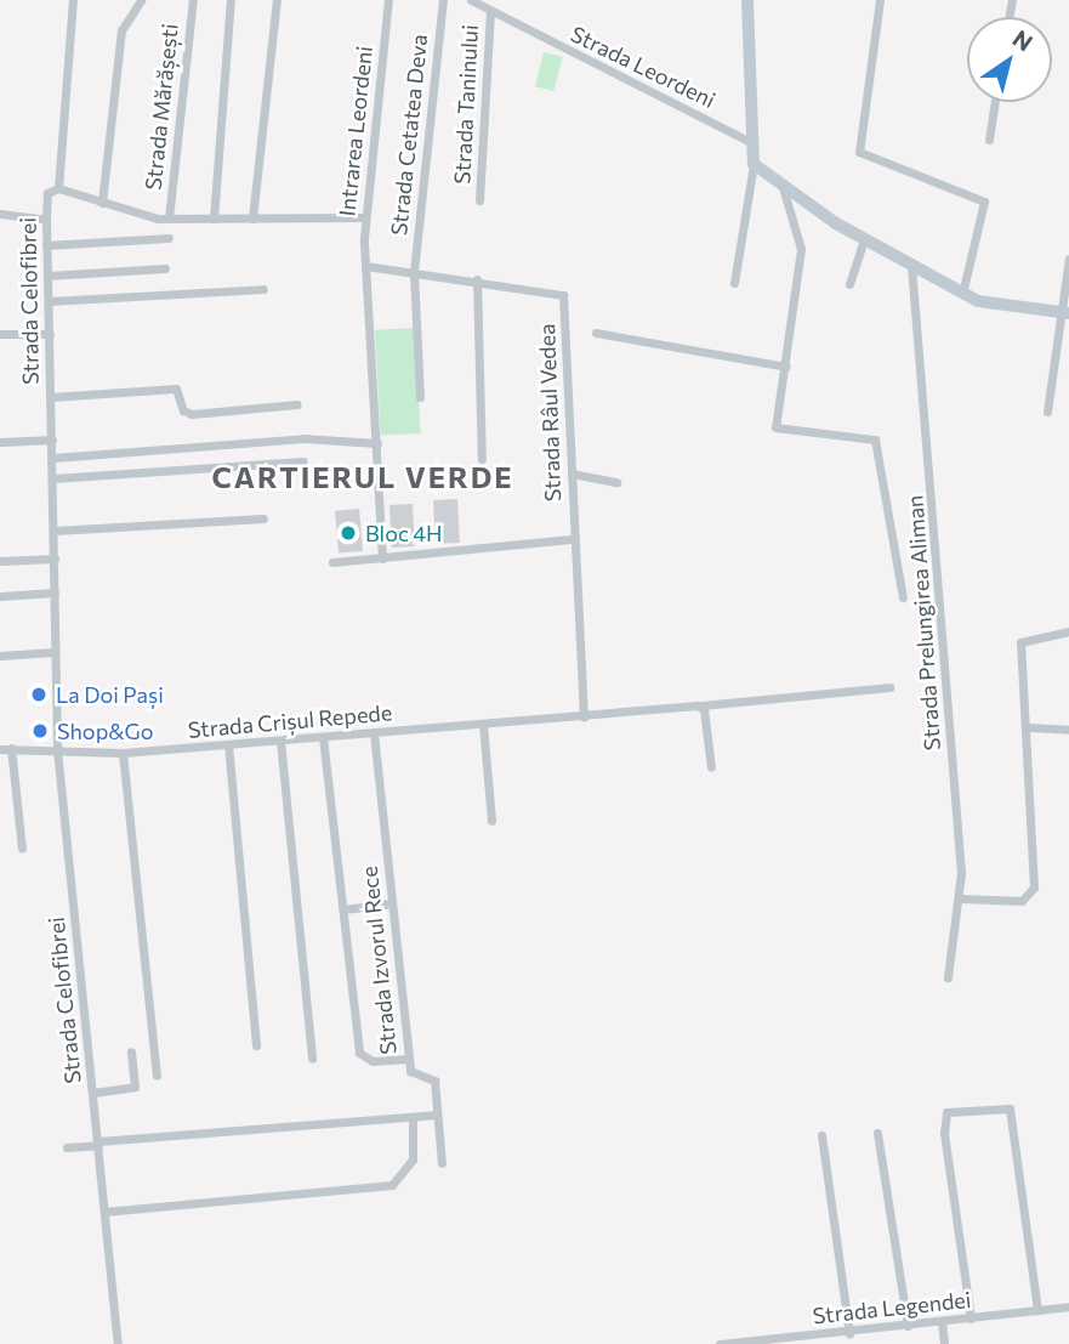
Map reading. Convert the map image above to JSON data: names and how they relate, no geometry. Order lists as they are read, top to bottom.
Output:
{
  "streets": {
    "street": [
      "Strada Leordeni",
      "Strada Taninului",
      "Strada Mărășești",
      "Intrarea Leordeni",
      "Strada Cetatea Deva",
      "Strada Celofibrei",
      "Strada Râul Vedea",
      "Strada Prelungirea Aliman",
      "Strada Crișul Repede",
      "Strada Izvorul Rece",
      "Strada Legendei"
    ]
  },
  "crossings": [
    ["Strada Leordeni", "Strada Taninului"],
    ["Strada Mărășești", "Intrarea Leordeni"],
    ["Strada Mărășești", "Strada Celofibrei"],
    ["Strada Celofibrei", "Strada Crișul Repede"],
    ["Strada Râul Vedea", "Strada Crișul Repede"],
    ["Strada Crișul Repede", "Strada Izvorul Rece"]
  ],
  "districts": ["CARTIERUL VERDE"],
  "places": ["Bloc 4H", "La Doi Pași", "Shop&Go"],
  "north": "top right"
}
